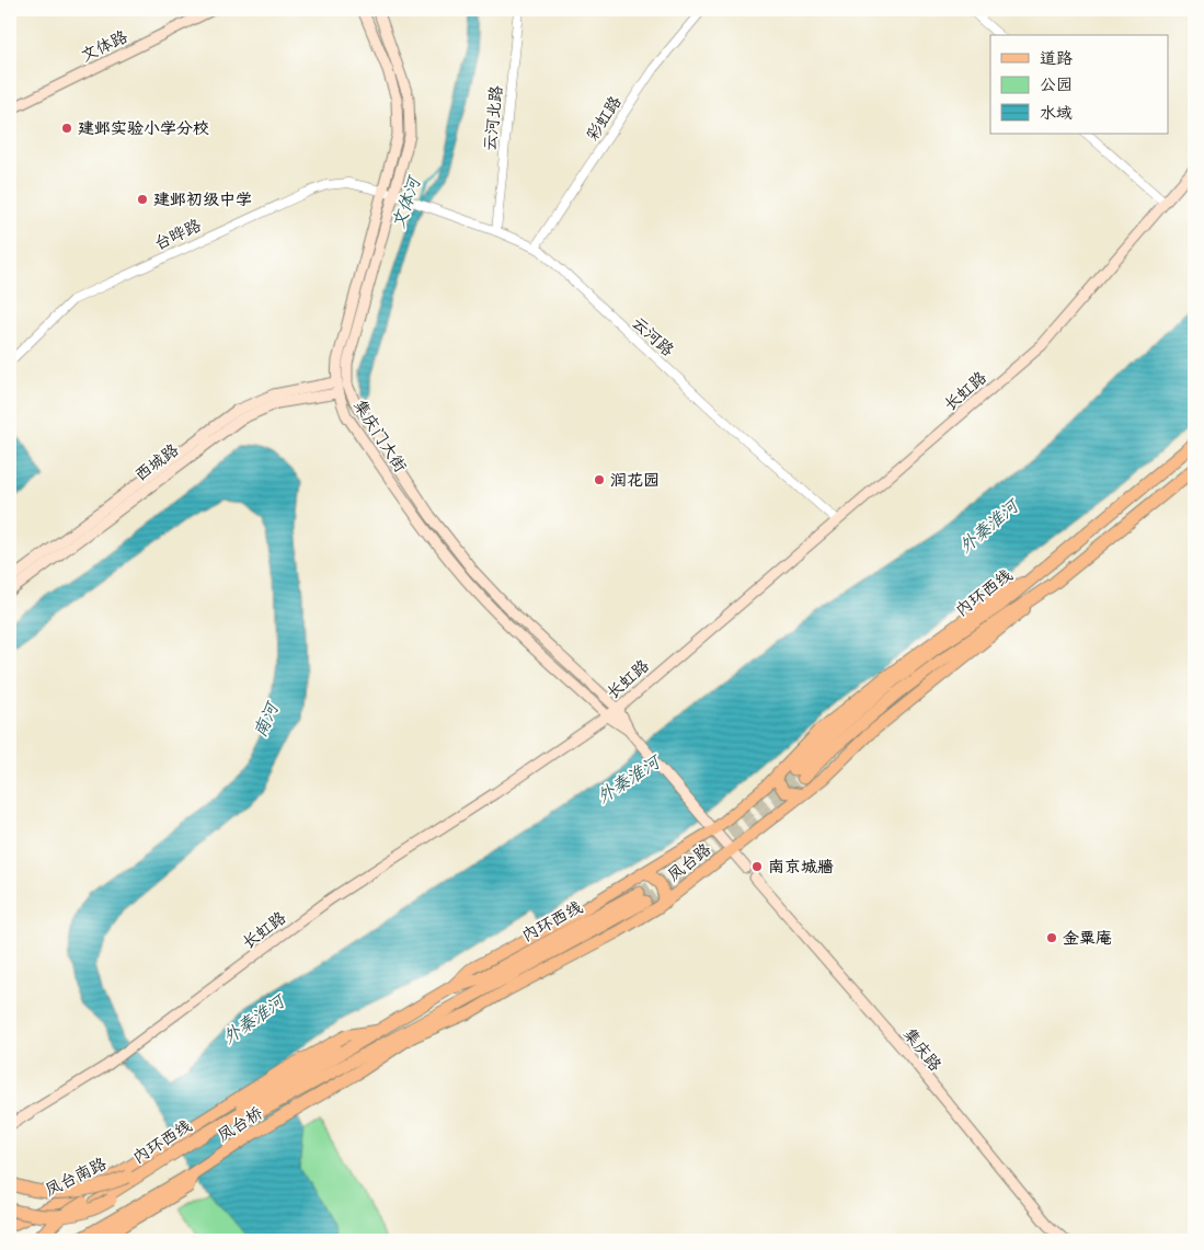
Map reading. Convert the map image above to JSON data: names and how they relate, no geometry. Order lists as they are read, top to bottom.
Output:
{
  "streets": {
    "highway": ["内环西线", "凤台路", "凤台桥"],
    "main road": [
      "文体路",
      "长虹路",
      "集庆门大街",
      "西城路",
      "集庆路",
      "凤台南路"
    ],
    "street": [
      "云河北路",
      "彩虹路",
      "台晔路",
      "云河路"
    ]
  },
  "crossings": [
    ["云河北路", "云河路"],
    ["彩虹路", "云河路"],
    ["台晔路", "云河路"],
    ["台晔路", "集庆门大街"],
    ["云河路", "长虹路"],
    ["长虹路", "集庆门大街"],
    ["集庆门大街", "西城路"],
    ["集庆门大街", "凤台路"],
    ["内环西线", "凤台路"],
    ["内环西线", "凤台南路"],
    ["凤台路", "凤台桥"]
  ],
  "water": ["文体河", "外秦淮河", "南河"],
  "places": [
    "建邺实验小学分校",
    "建邺初级中学",
    "润花园",
    "南京城牆",
    "金粟庵"
  ],
  "legend": ["道路", "公园", "水域"]
}
